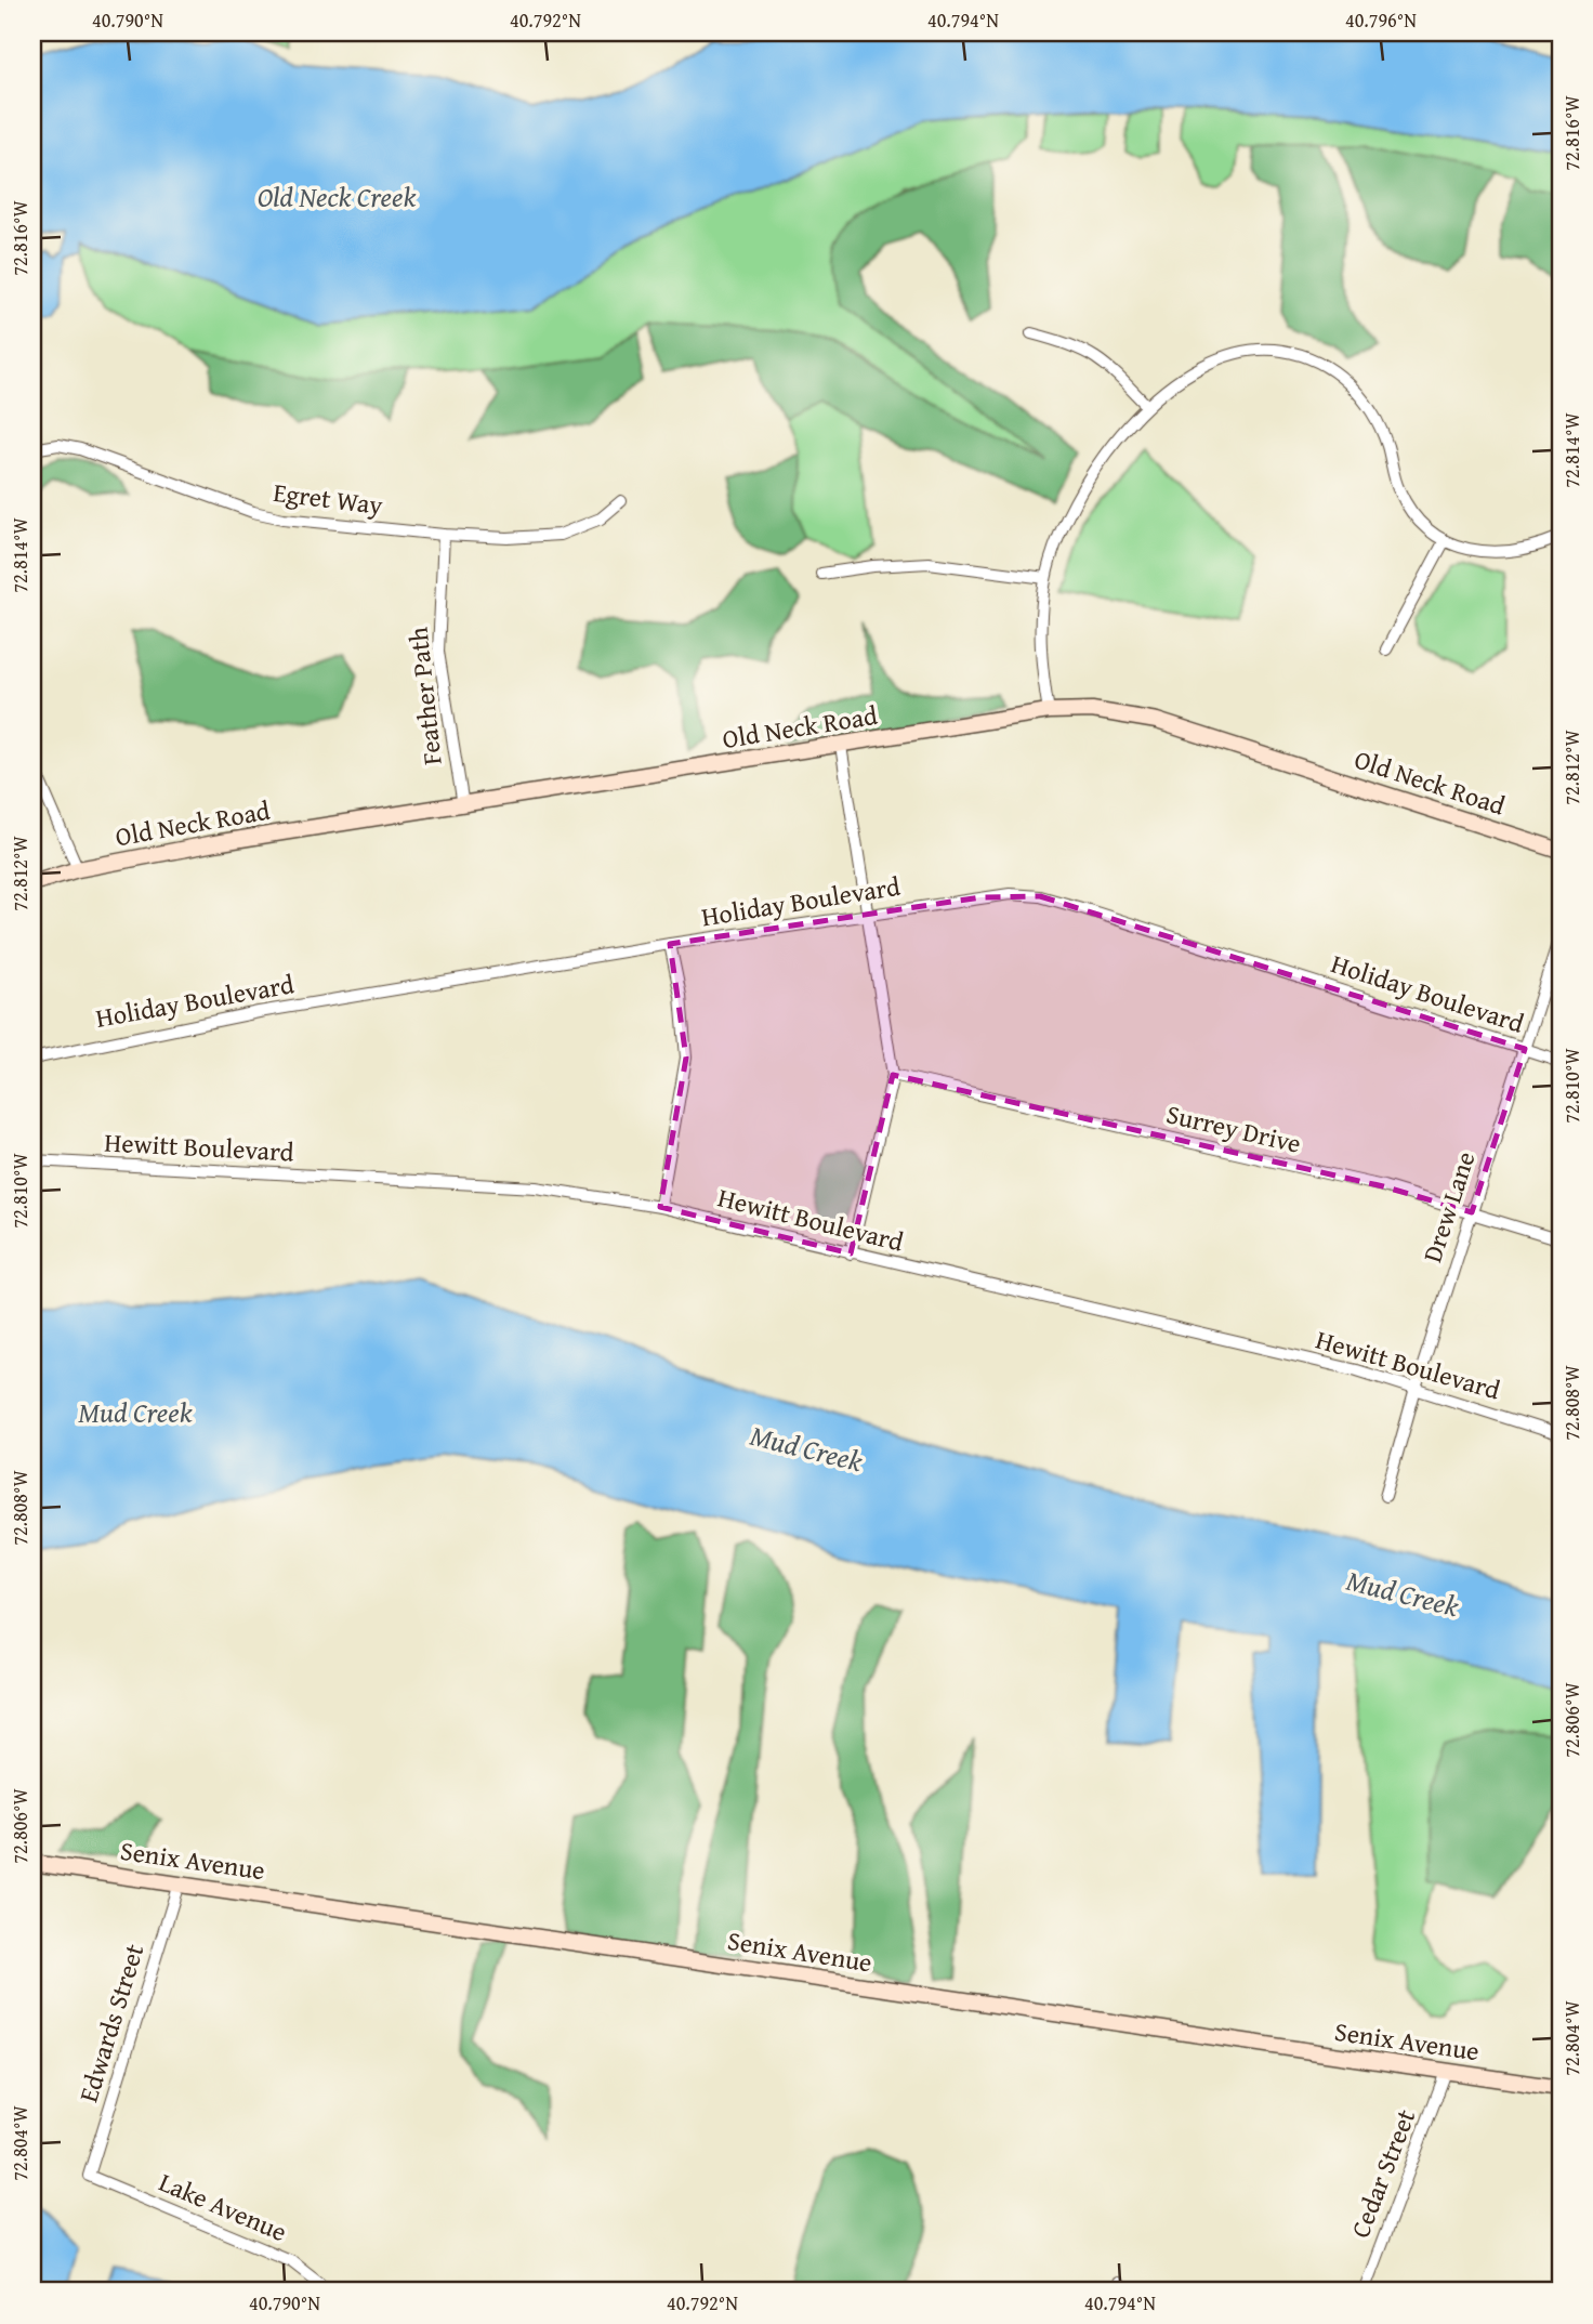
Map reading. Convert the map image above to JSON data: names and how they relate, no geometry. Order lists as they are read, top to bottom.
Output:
{
  "streets": {
    "street": [
      "Egret Way",
      "Feather Path",
      "Old Neck Road",
      "Holiday Boulevard",
      "Surrey Drive",
      "Hewitt Boulevard",
      "Drew Lane",
      "Senix Avenue",
      "Edwards Street",
      "Cedar Street",
      "Lake Avenue"
    ]
  },
  "crossings": [
    ["Egret Way", "Feather Path"],
    ["Feather Path", "Old Neck Road"],
    ["Holiday Boulevard", "Drew Lane"],
    ["Surrey Drive", "Drew Lane"],
    ["Hewitt Boulevard", "Drew Lane"],
    ["Senix Avenue", "Edwards Street"],
    ["Senix Avenue", "Cedar Street"],
    ["Edwards Street", "Lake Avenue"]
  ],
  "water": ["Old Neck Creek", "Mud Creek"],
  "coordinates": [
    "40.790°N",
    "40.792°N",
    "40.794°N",
    "40.796°N",
    "72.816°W",
    "72.814°W",
    "72.812°W",
    "72.810°W",
    "72.808°W",
    "72.806°W",
    "72.804°W"
  ]
}
